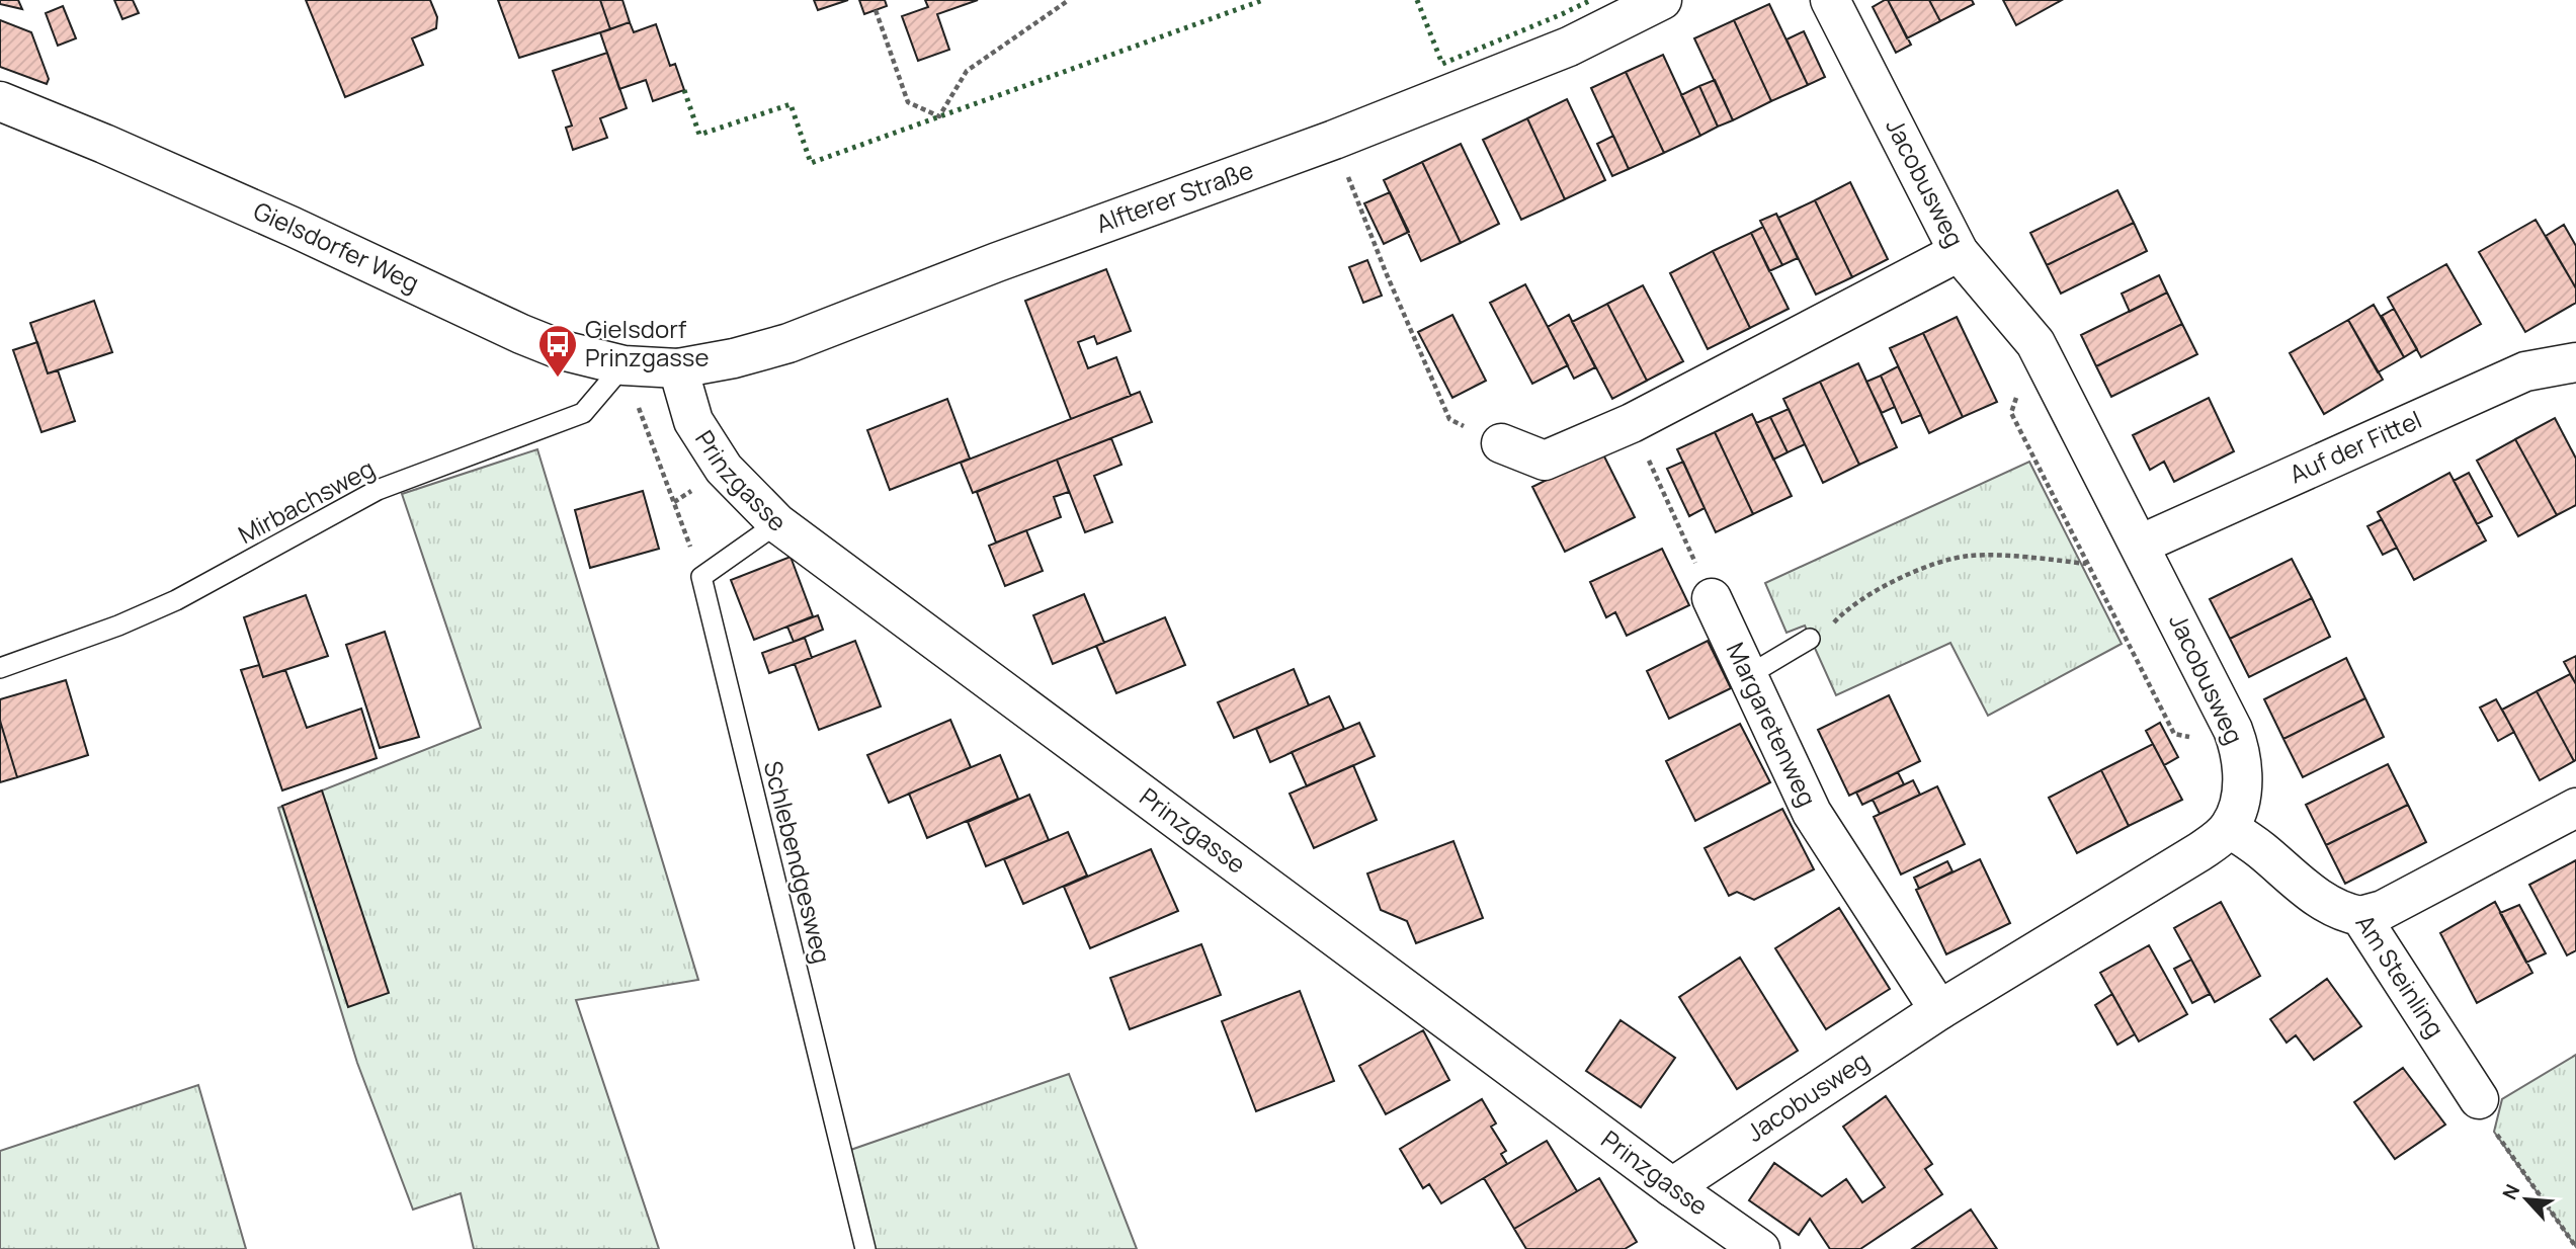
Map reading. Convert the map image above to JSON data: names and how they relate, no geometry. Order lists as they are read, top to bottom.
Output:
{
  "streets": {
    "street": [
      "Jacobusweg",
      "Alfterer Straße",
      "Gielsdorfer Weg",
      "Auf der Fittel",
      "Prinzgasse",
      "Margaretenweg",
      "Am Steinling"
    ],
    "lane": ["Mirbachsweg", "Schlebendgesweg"]
  },
  "crossings": [
    ["Jacobusweg", "Auf der Fittel"],
    ["Jacobusweg", "Prinzgasse"],
    ["Jacobusweg", "Margaretenweg"],
    ["Jacobusweg", "Am Steinling"],
    ["Alfterer Straße", "Gielsdorfer Weg"],
    ["Alfterer Straße", "Prinzgasse"],
    ["Gielsdorfer Weg", "Prinzgasse"],
    ["Gielsdorfer Weg", "Mirbachsweg"]
  ],
  "places": {
    "bus stop": ["Gielsdorf Prinzgasse"]
  },
  "north": "top left"
}
